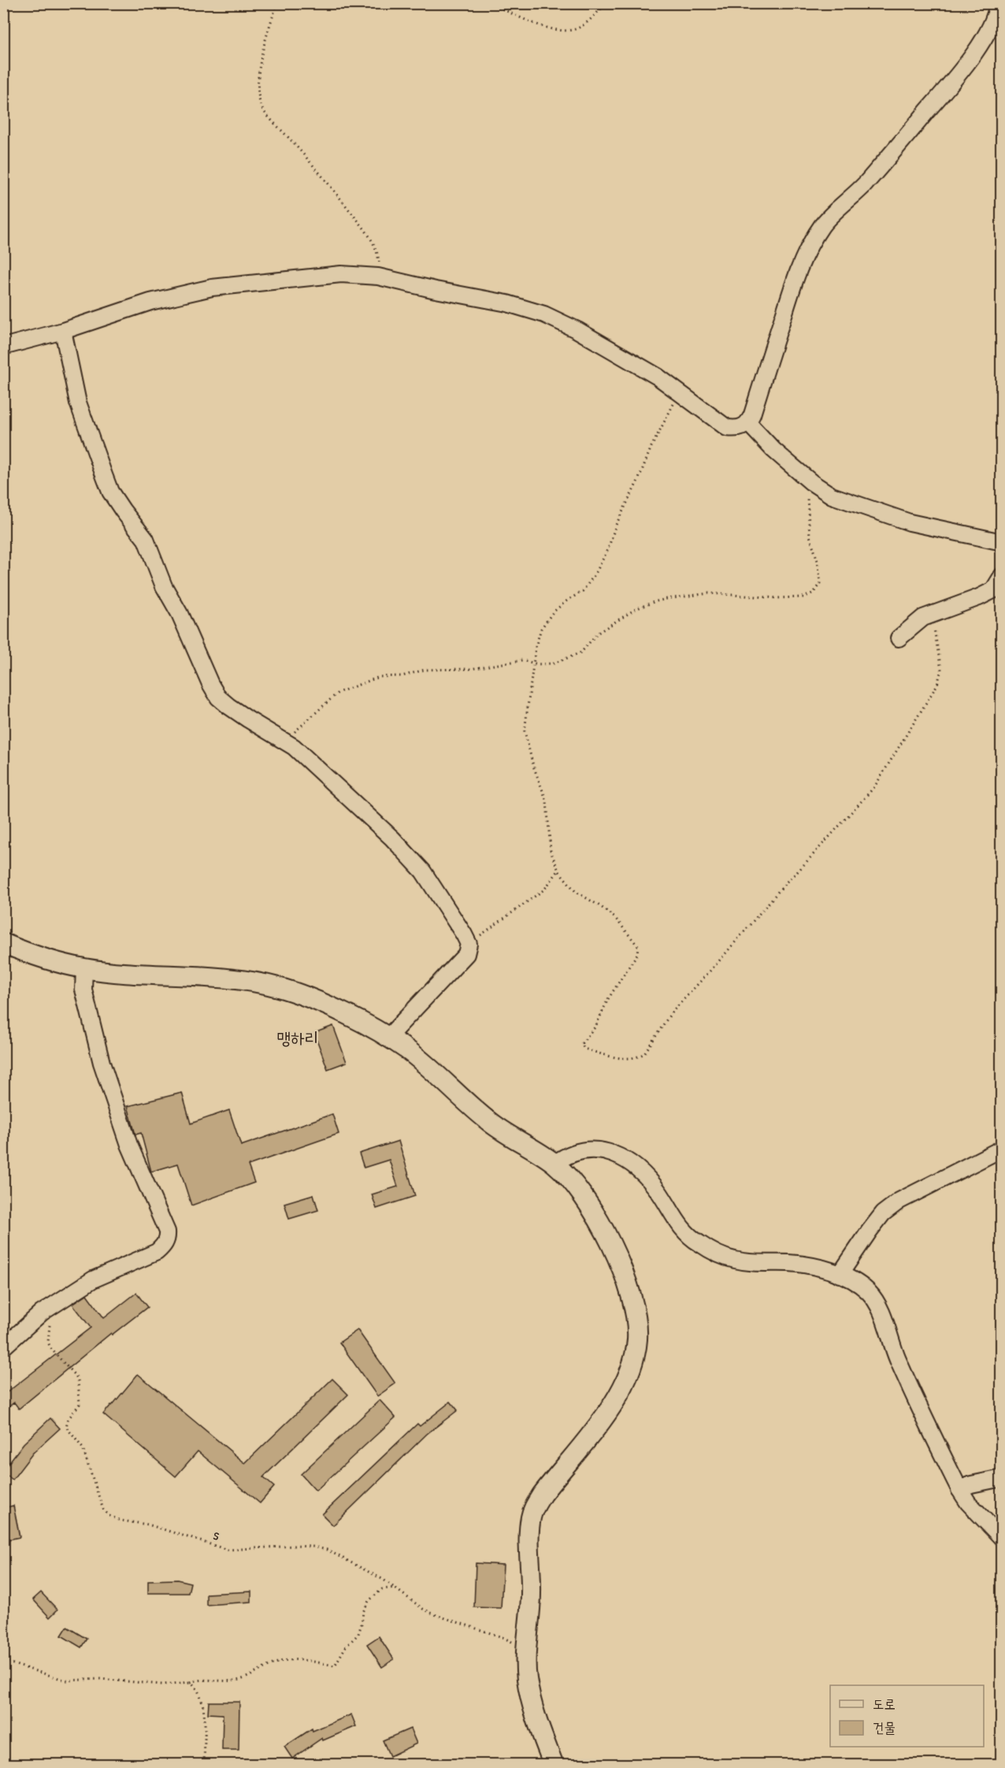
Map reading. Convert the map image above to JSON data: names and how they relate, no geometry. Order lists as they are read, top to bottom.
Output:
{
  "streets": {
    "path": ["s"]
  },
  "districts": ["맹하리"],
  "legend": ["도로", "건물"]
}
